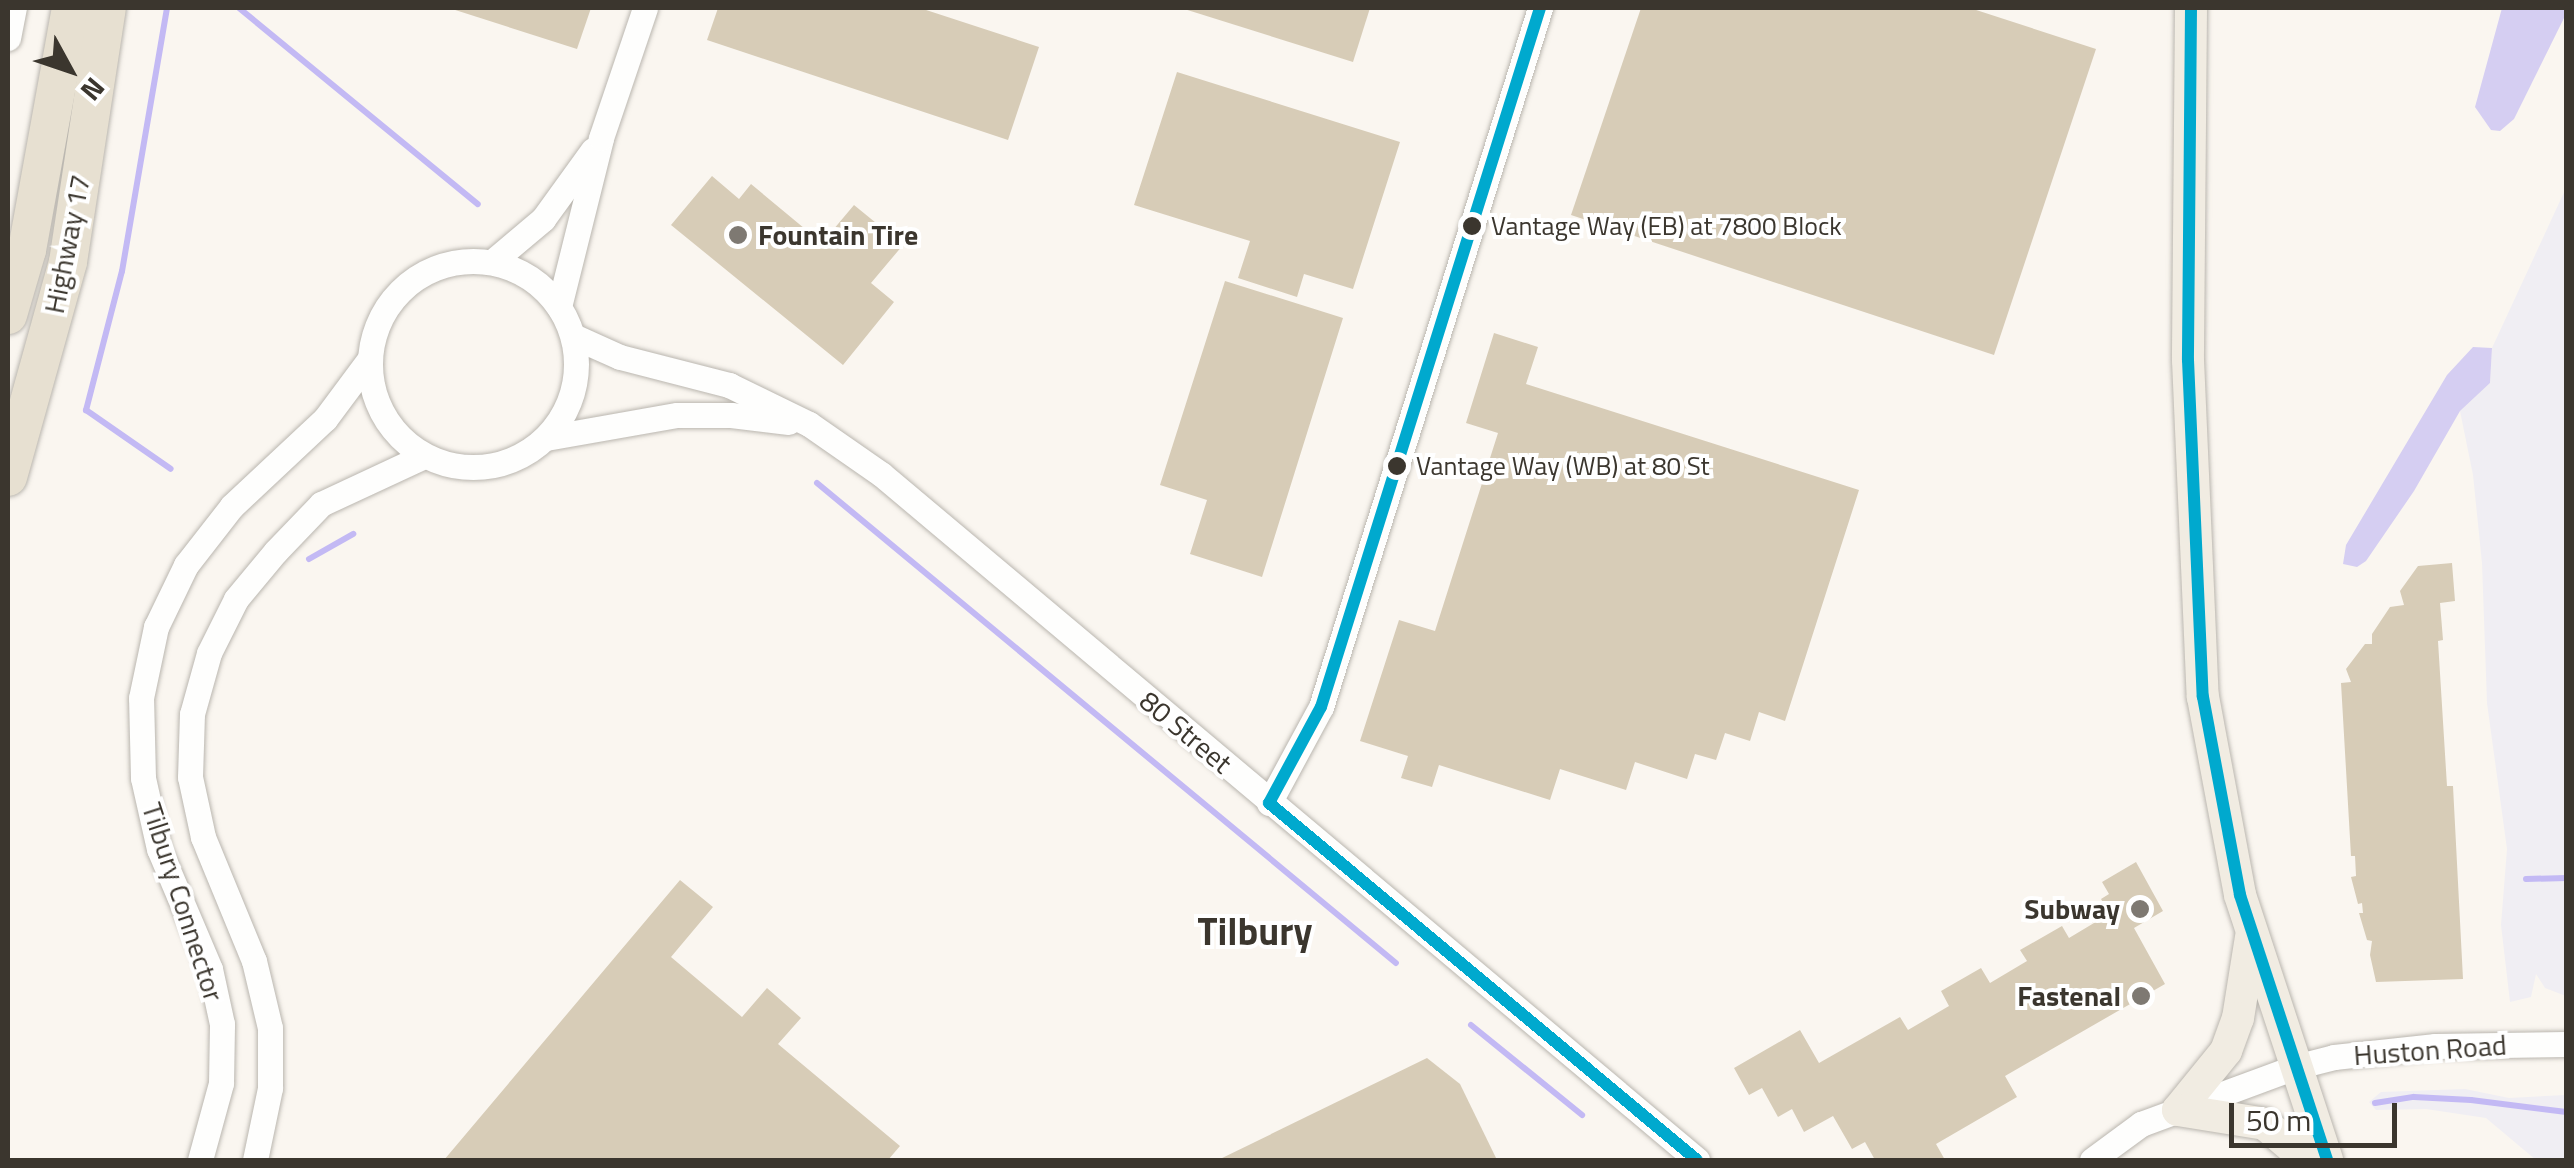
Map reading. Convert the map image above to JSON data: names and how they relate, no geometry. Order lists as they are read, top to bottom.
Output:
{
  "streets": {
    "highway": ["Highway 17"],
    "street": ["80 Street", "Tilbury Connector", "Huston Road"]
  },
  "crossings": [
    ["80 Street", "Tilbury Connector"]
  ],
  "districts": ["Tilbury"],
  "places": [
    "Vantage Way (EB) at 7800 Block",
    "Fountain Tire",
    "Vantage Way (WB) at 80 St",
    "Subway",
    "Fastenal"
  ],
  "scale_bar": "50 m",
  "north": "bottom right"
}
